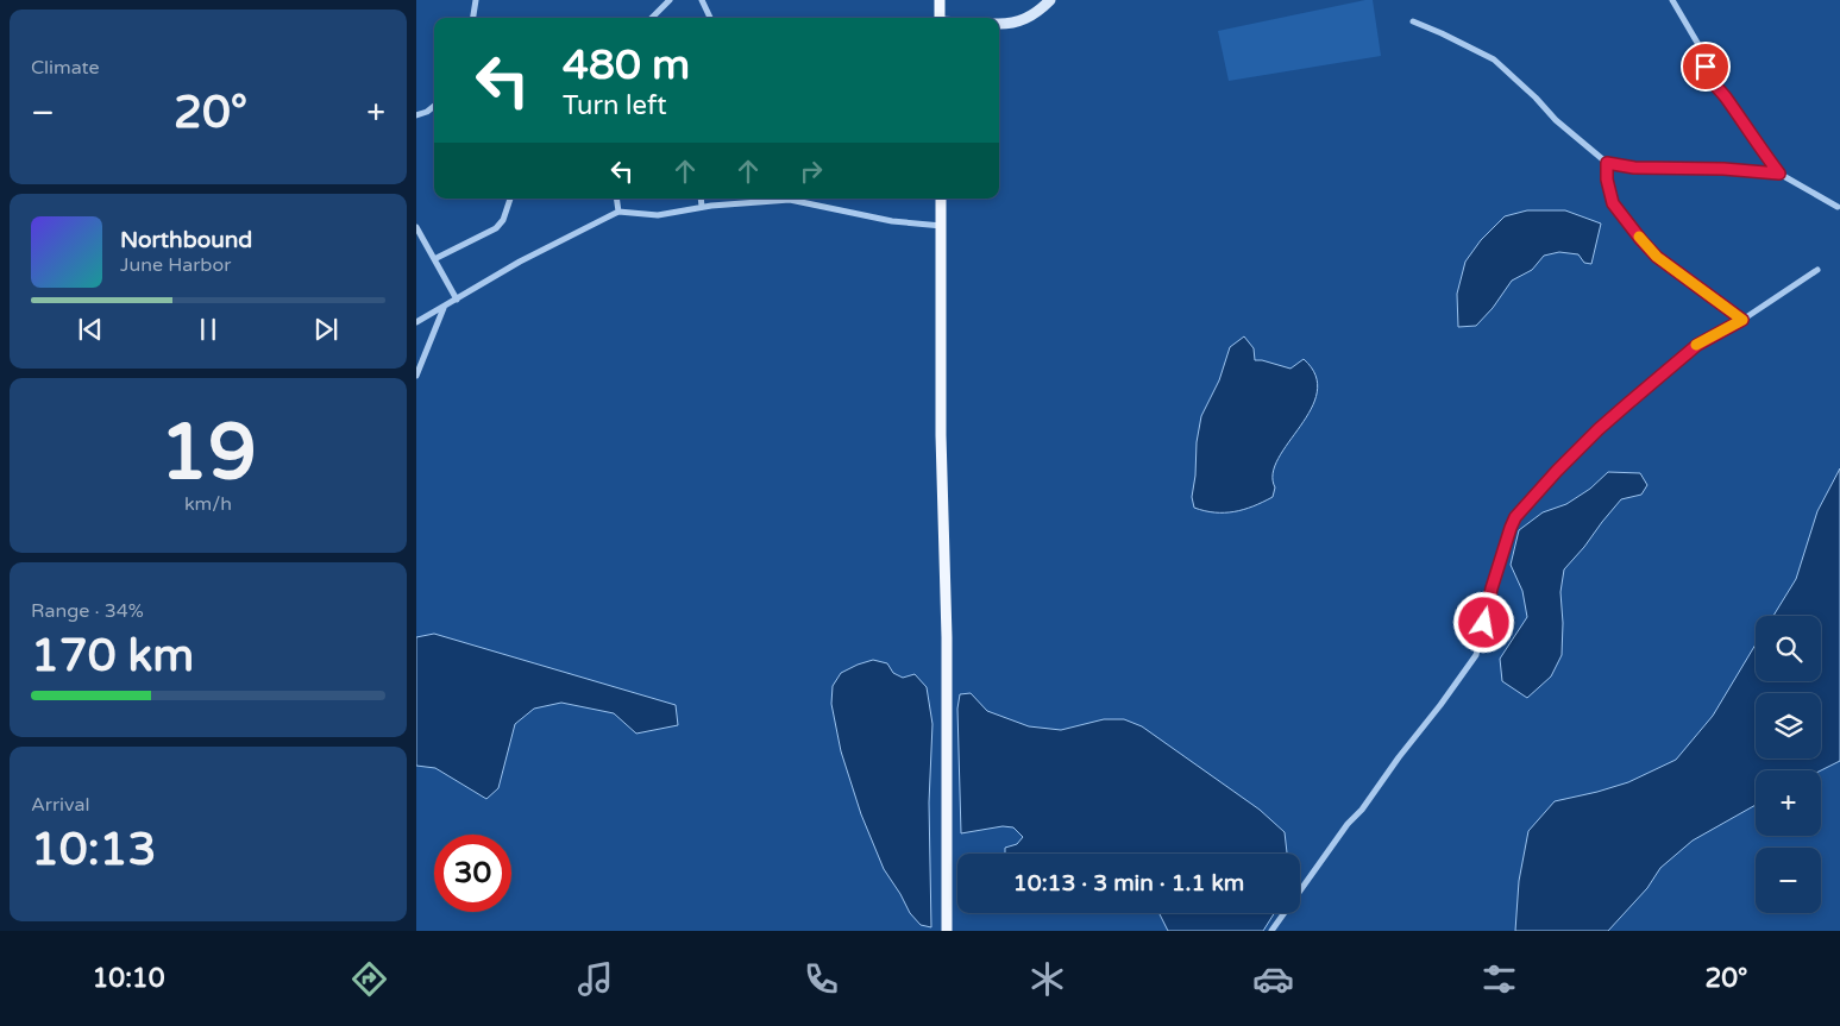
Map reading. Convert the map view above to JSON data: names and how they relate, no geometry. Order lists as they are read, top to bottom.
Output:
{
  "page": {
    "tile": [
      "Climate",
      ["19", "km/h"],
      ["Range · 34%", "170 km"],
      ["Arrival", "10:13"]
    ],
    "turn": ["480 m", "Turn left"],
    "heat": ["−", "20°", "+"],
    "song": ["Northbound", "June Harbor"],
    "map_buttons": ["+", "−"],
    "limit": "30",
    "trip": "10:13 · 3 min · 1.1 km",
    "tabs": ["10:10", "20°"]
  }
}
